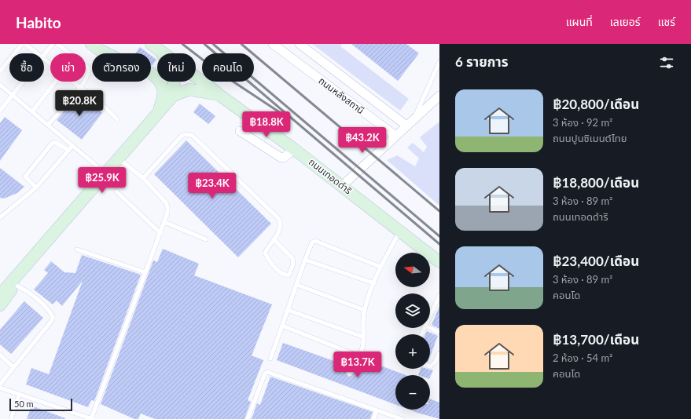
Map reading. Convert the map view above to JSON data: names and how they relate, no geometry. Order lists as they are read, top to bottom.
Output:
{
  "streets": {
    "street": ["ถนนหลังสถานี", "ถนนเทอดดำริ"]
  },
  "scale_bar": "50 m",
  "north": "left",
  "page": {
    "header": "Habito",
    "nav": ["แผนที่", "เลเยอร์", "แชร์"],
    "heading": "6 รายการ",
    "chip": [
      "ซื้อ",
      "เช่า",
      "ตัวกรอง",
      "ใหม่",
      "คอนโด"
    ],
    "list": [
      {
        "name": "฿20,800/เดือน",
        "note": "3 ห้อง · 92 m² · ถนนปูนซิเมนต์ไทย"
      },
      {
        "name": "฿18,800/เดือน",
        "note": "3 ห้อง · 89 m² · ถนนเทอดดำริ"
      },
      {
        "name": "฿23,400/เดือน",
        "note": "3 ห้อง · 89 m² · คอนโด"
      },
      {
        "name": "฿13,700/เดือน",
        "note": "2 ห้อง · 54 m² · คอนโด"
      }
    ],
    "price": [
      "฿20.8K",
      "฿18.8K",
      "฿43.2K",
      "฿25.9K",
      "฿23.4K",
      "฿13.7K"
    ],
    "map_buttons": ["+", "−"],
    "scale": "50 m"
  }
}
